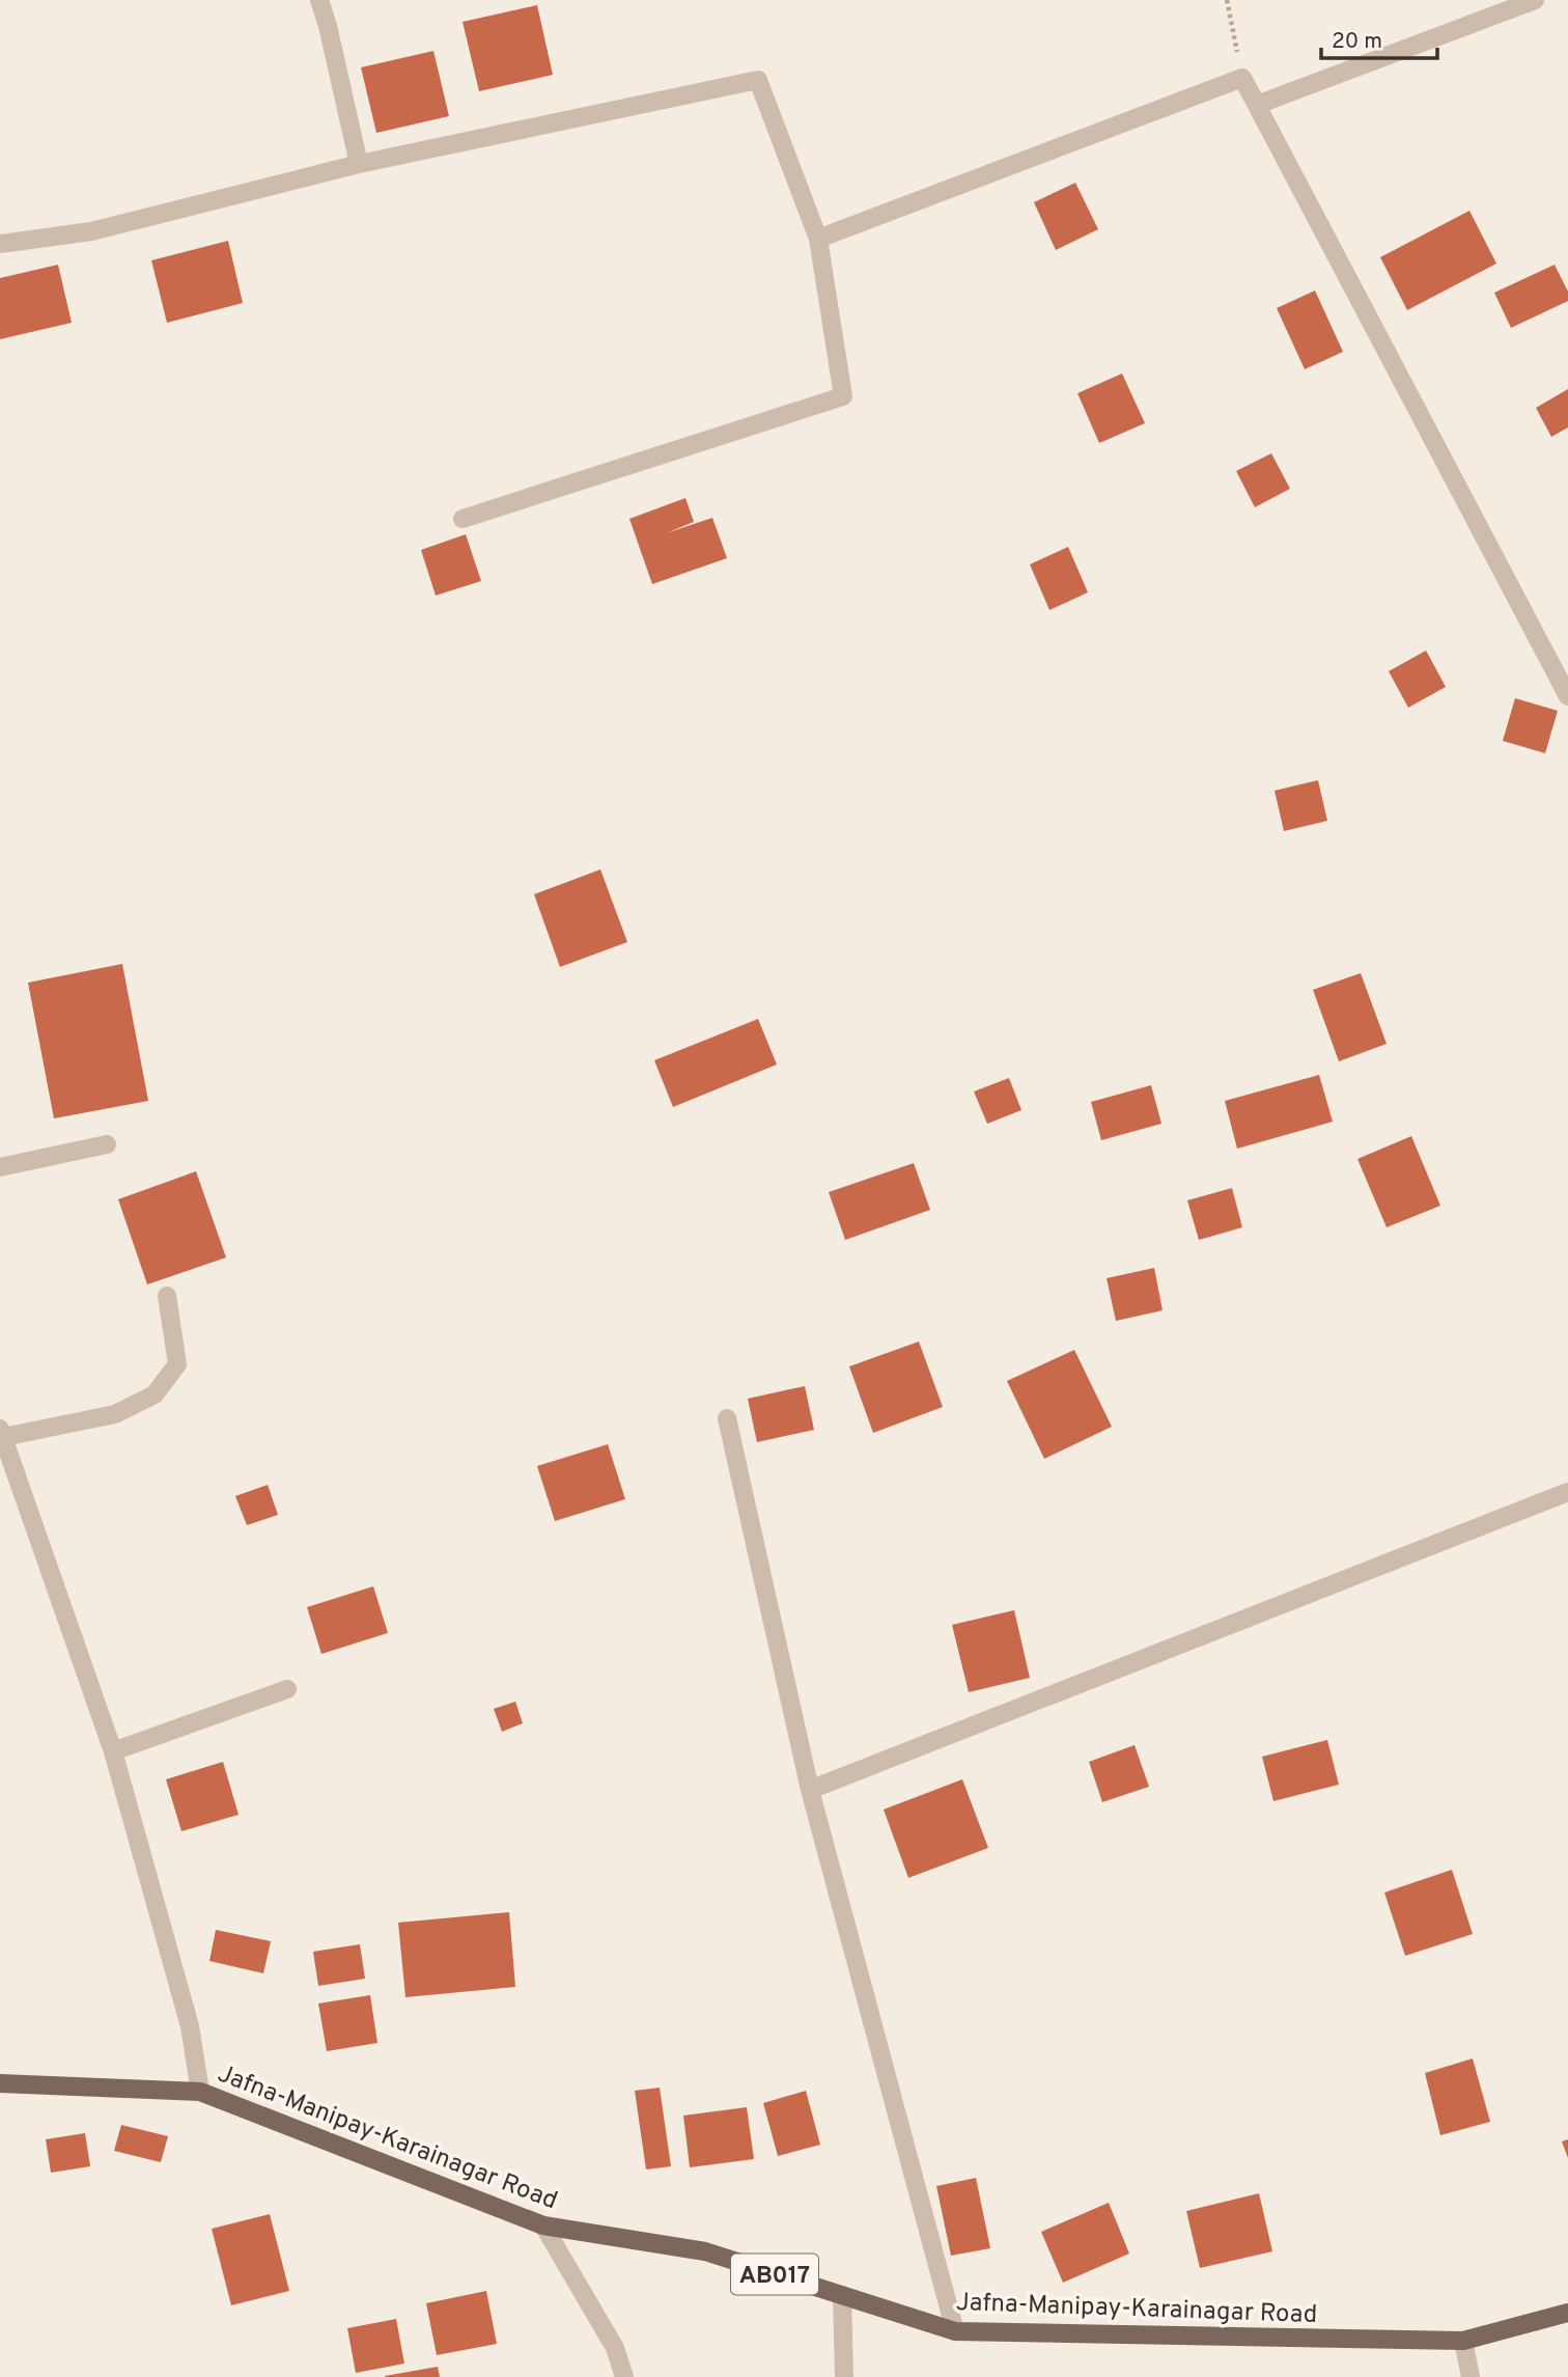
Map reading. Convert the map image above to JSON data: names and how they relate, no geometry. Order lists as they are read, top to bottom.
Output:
{
  "streets": {
    "main road": ["Jafna-Manipay-Karainagar Road", "AB017"]
  },
  "scale_bar": "20 m"
}
